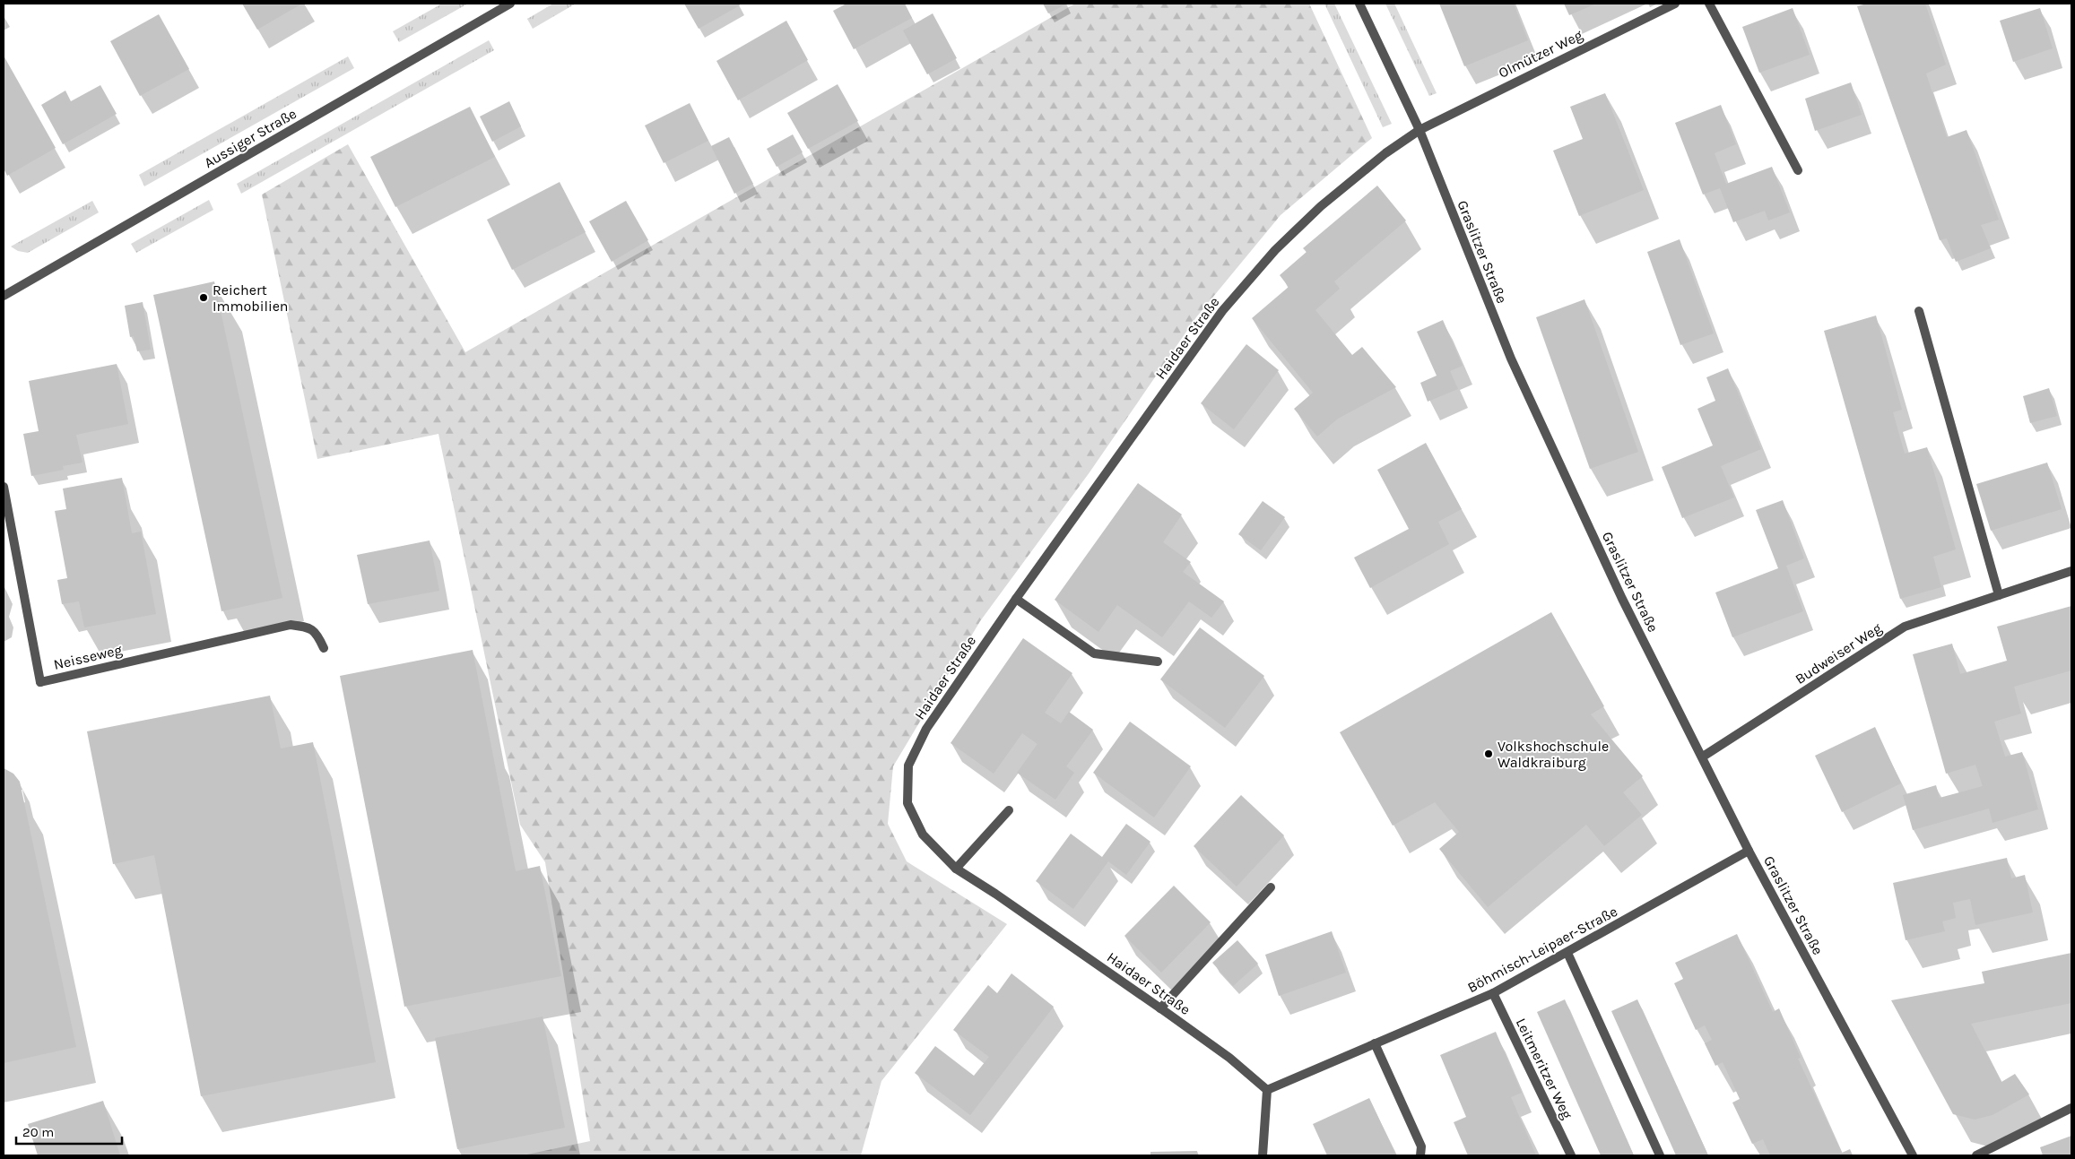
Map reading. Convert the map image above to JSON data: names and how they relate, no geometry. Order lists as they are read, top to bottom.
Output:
{
  "streets": {
    "street": [
      "Olmützer Weg",
      "Aussiger Straße",
      "Graslitzer Straße",
      "Haidaer Straße",
      "Budweiser Weg",
      "Neisseweg",
      "Böhmisch-Leipaer-Straße",
      "Leitmeritzer Weg"
    ]
  },
  "crossings": [
    ["Olmützer Weg", "Graslitzer Straße"],
    ["Olmützer Weg", "Haidaer Straße"],
    ["Graslitzer Straße", "Haidaer Straße"],
    ["Graslitzer Straße", "Budweiser Weg"],
    ["Graslitzer Straße", "Böhmisch-Leipaer-Straße"],
    ["Haidaer Straße", "Böhmisch-Leipaer-Straße"],
    ["Böhmisch-Leipaer-Straße", "Leitmeritzer Weg"]
  ],
  "places": ["Reichert Immobilien", "Volkshochschule Waldkraiburg"],
  "scale_bar": "20 m"
}
